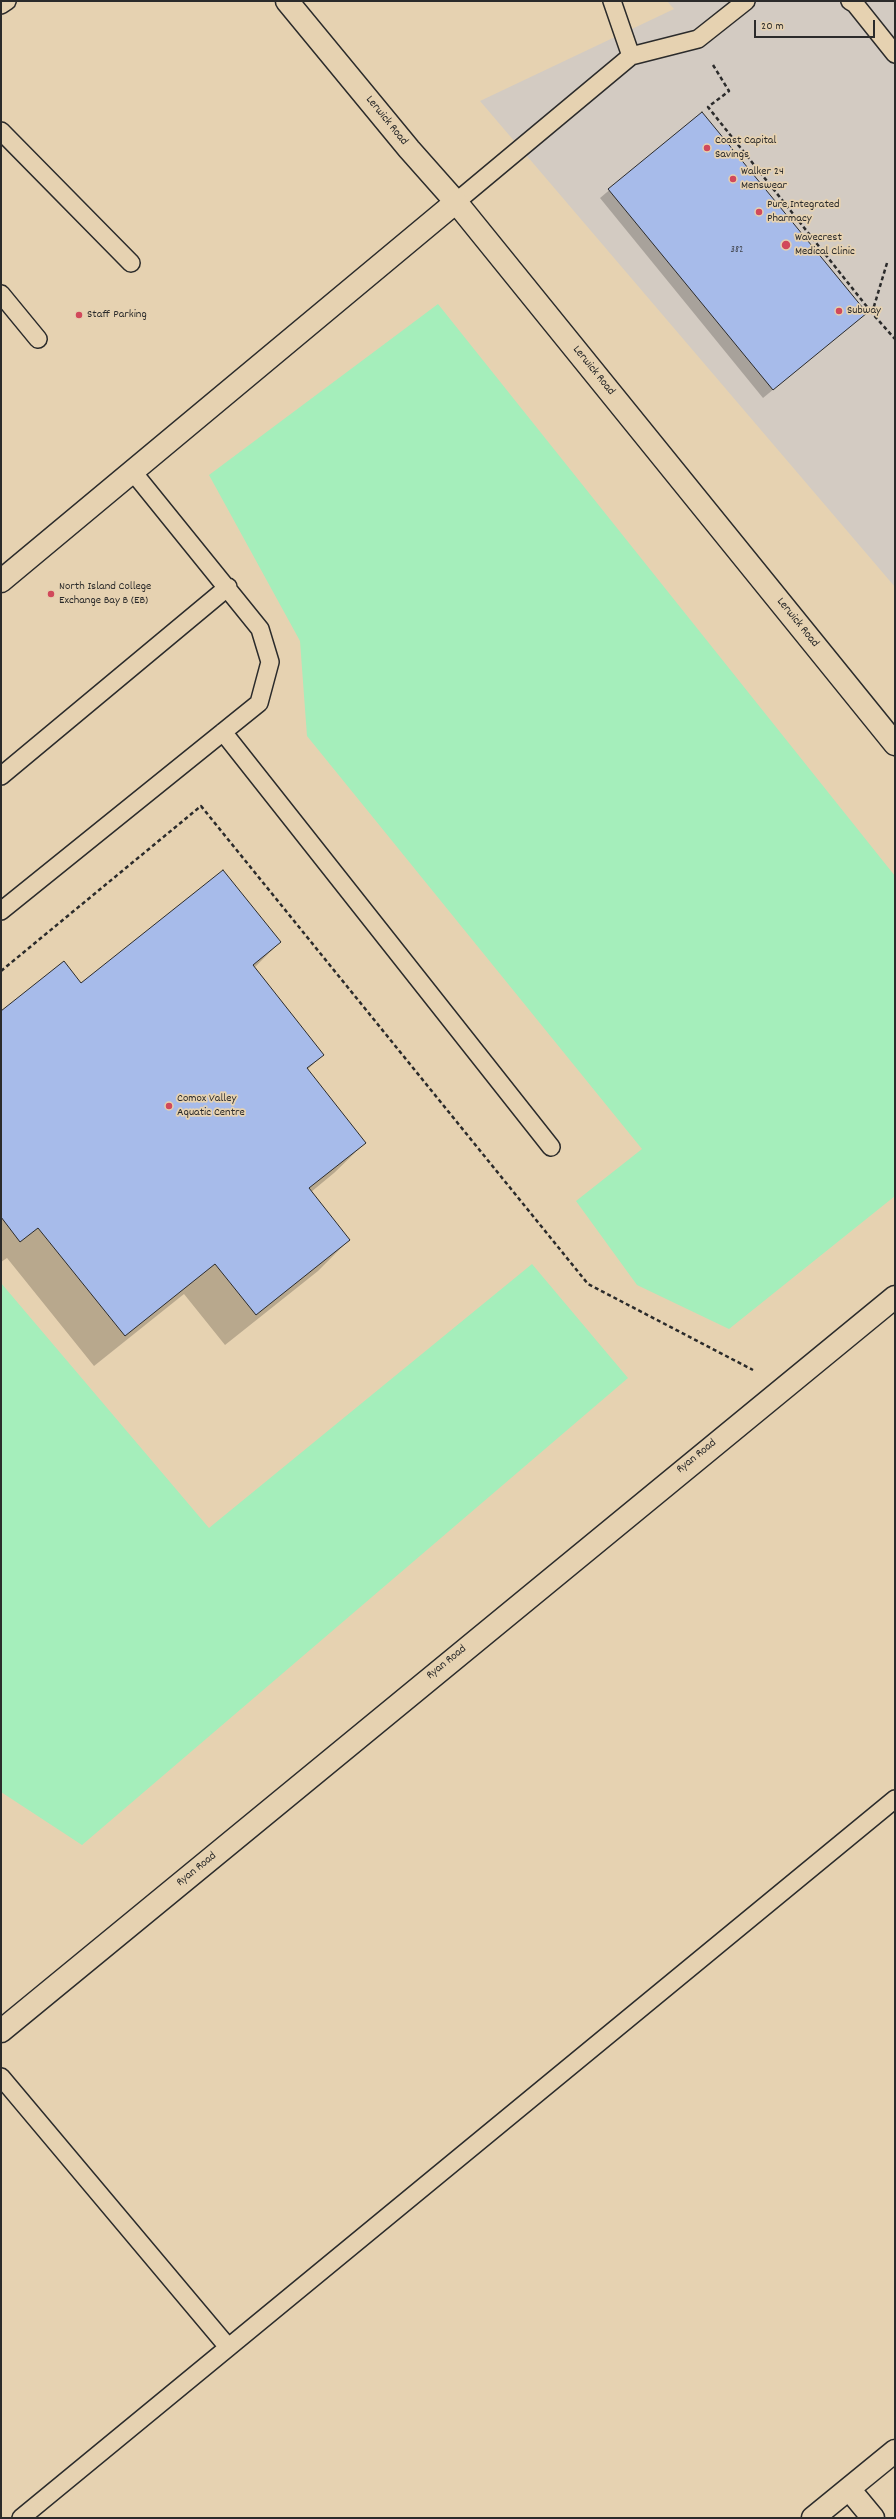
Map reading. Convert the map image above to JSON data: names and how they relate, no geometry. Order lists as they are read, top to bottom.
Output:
{
  "streets": {
    "main road": ["Lerwick Road", "Ryan Road"]
  },
  "places": [
    "Coast Capital Savings",
    "Walker 24 Menswear",
    "Pure Integrated Pharmacy",
    "Wavecrest Medical Clinic",
    "Subway",
    "Staff Parking",
    "North Island College Exchange Bay B (EB)",
    "Comox Valley Aquatic Centre"
  ],
  "house_numbers": ["382"],
  "scale_bar": "20 m"
}
